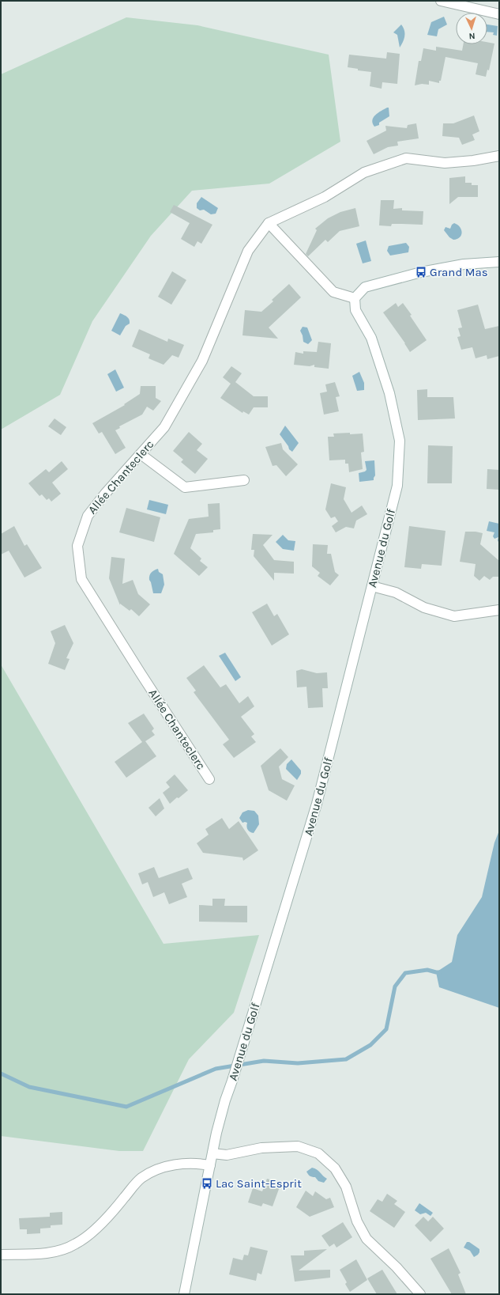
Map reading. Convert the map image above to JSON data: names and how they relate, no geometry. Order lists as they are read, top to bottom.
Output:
{
  "streets": {
    "street": ["Allée Chanteclerc", "Avenue du Golf"]
  },
  "places": {
    "bus stop": ["Grand Mas", "Lac Saint-Esprit"]
  },
  "north": "bottom"
}
